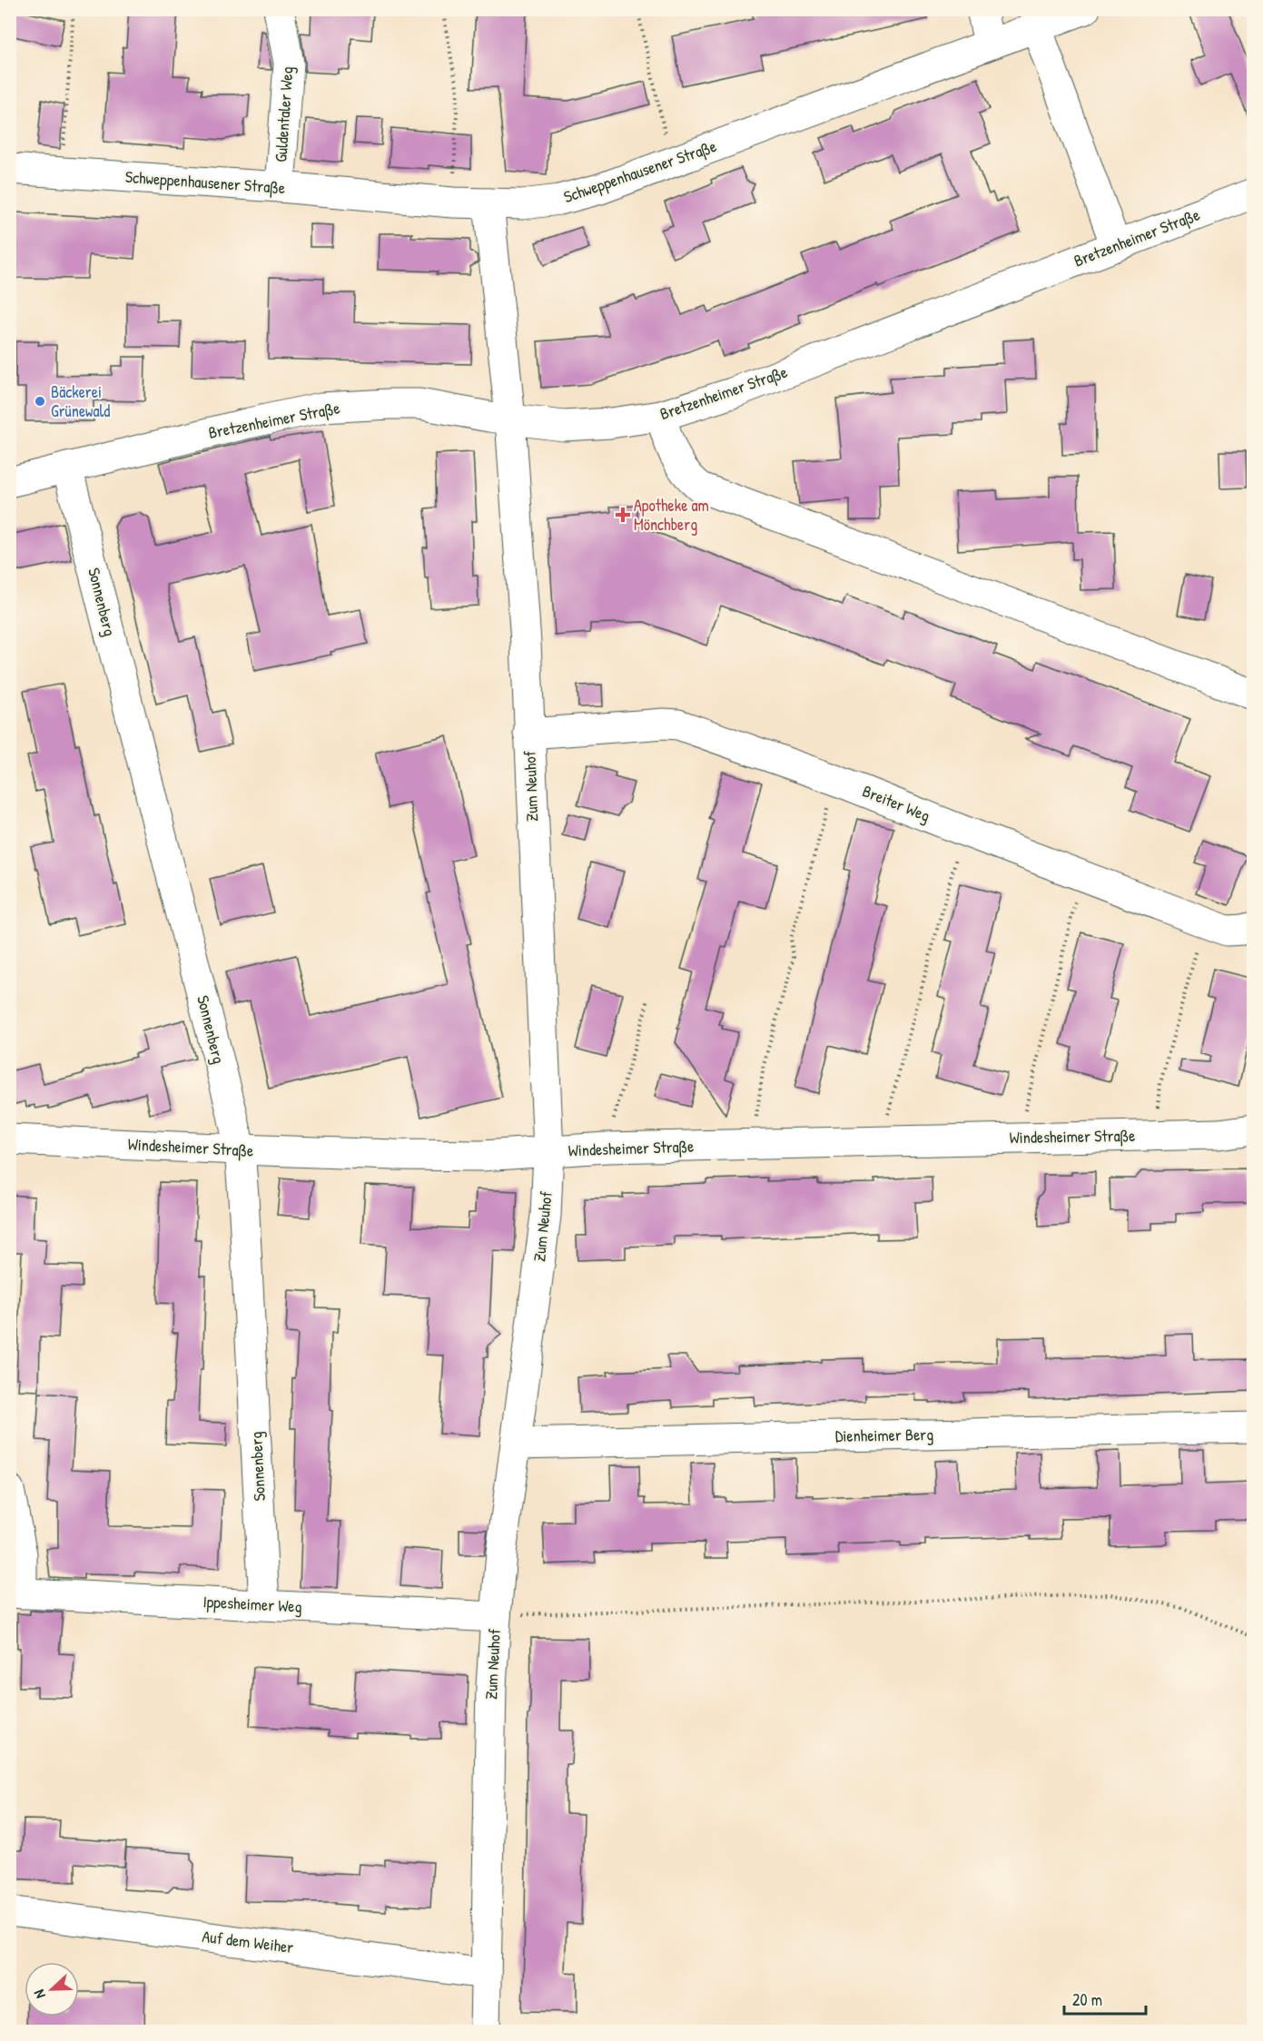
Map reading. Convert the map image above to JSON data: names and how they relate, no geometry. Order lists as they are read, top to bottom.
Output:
{
  "streets": {
    "street": [
      "Guldentaler Weg",
      "Schweppenhausener Straße",
      "Bretzenheimer Straße",
      "Sonnenberg",
      "Zum Neuhof",
      "Breiter Weg",
      "Windesheimer Straße",
      "Dienheimer Berg",
      "Ippesheimer Weg",
      "Auf dem Weiher"
    ]
  },
  "crossings": [
    ["Guldentaler Weg", "Schweppenhausener Straße"],
    ["Schweppenhausener Straße", "Zum Neuhof"],
    ["Bretzenheimer Straße", "Sonnenberg"],
    ["Bretzenheimer Straße", "Zum Neuhof"],
    ["Sonnenberg", "Windesheimer Straße"],
    ["Sonnenberg", "Ippesheimer Weg"],
    ["Zum Neuhof", "Breiter Weg"],
    ["Zum Neuhof", "Windesheimer Straße"],
    ["Zum Neuhof", "Dienheimer Berg"],
    ["Zum Neuhof", "Ippesheimer Weg"],
    ["Zum Neuhof", "Auf dem Weiher"]
  ],
  "places": {
    "other": ["Bäckerei Grünewald"],
    "health": ["Apotheke am Mönchberg"]
  },
  "scale_bar": "20 m",
  "north": "left"
}
